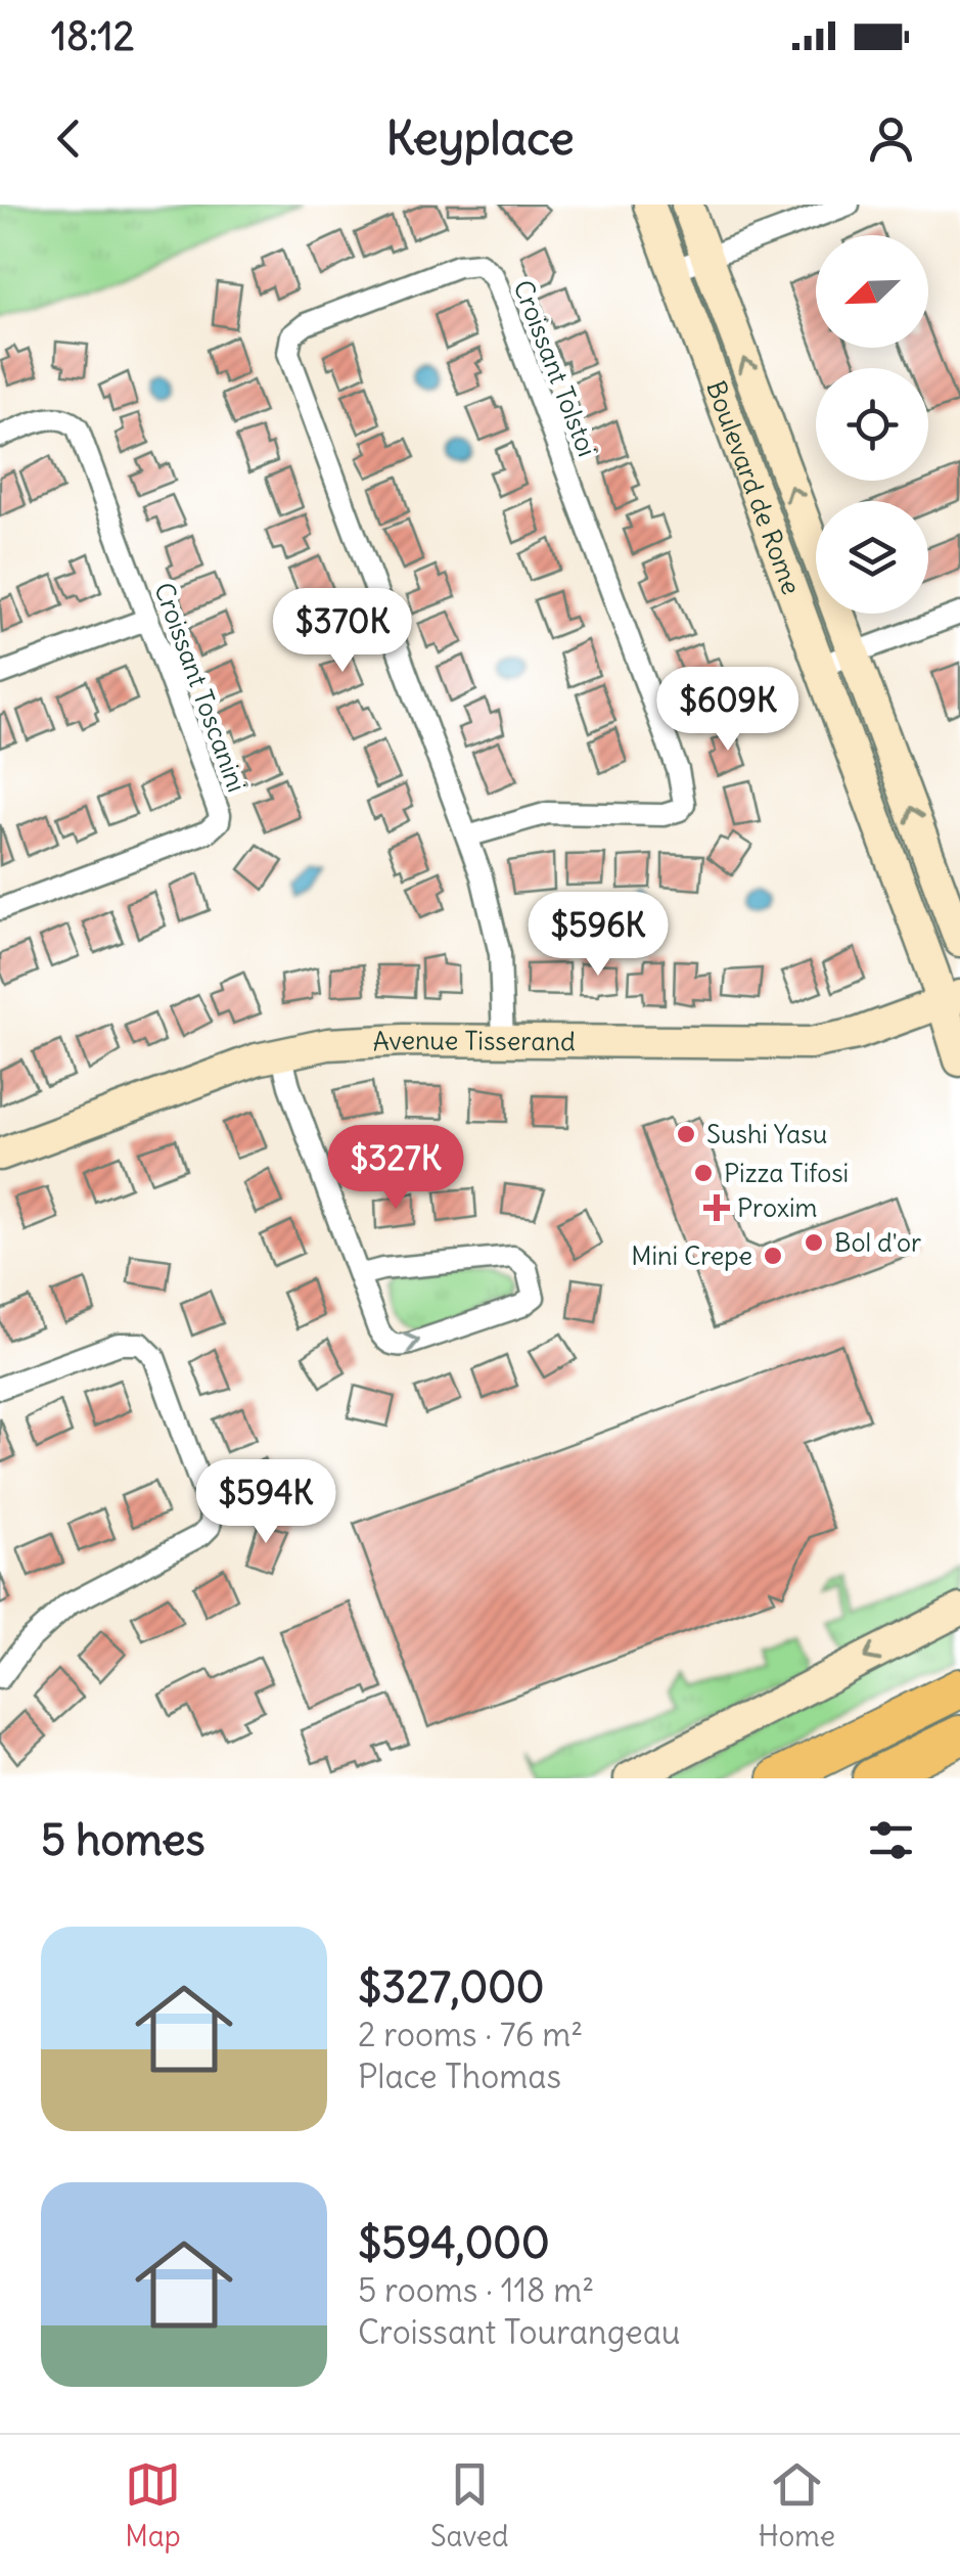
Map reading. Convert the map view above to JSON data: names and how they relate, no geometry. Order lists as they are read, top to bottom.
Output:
{
  "streets": {
    "main road": ["Boulevard de Rome", "Avenue Tisserand"],
    "street": ["Croissant Tolstoi", "Croissant Toscanini"]
  },
  "crossings": [
    ["Croissant Tolstoi", "Avenue Tisserand"],
    ["Boulevard de Rome", "Avenue Tisserand"]
  ],
  "places": {
    "other": [
      "Sushi Yasu",
      "Pizza Tifosi",
      "Bol d'or",
      "Mini Crepe"
    ],
    "health": ["Proxim"]
  },
  "north": "bottom left",
  "page": {
    "status": "18:12",
    "header": "Keyplace",
    "price": [
      "$370K",
      "$609K",
      "$596K",
      "$327K",
      "$594K"
    ],
    "heading": "5 homes",
    "list": [
      {
        "name": "$327,000",
        "note": "2 rooms · 76 m² · Place Thomas"
      },
      {
        "name": "$594,000",
        "note": "5 rooms · 118 m² · Croissant Tourangeau"
      }
    ],
    "tabs": ["Map", "Saved", "Home"]
  }
}
